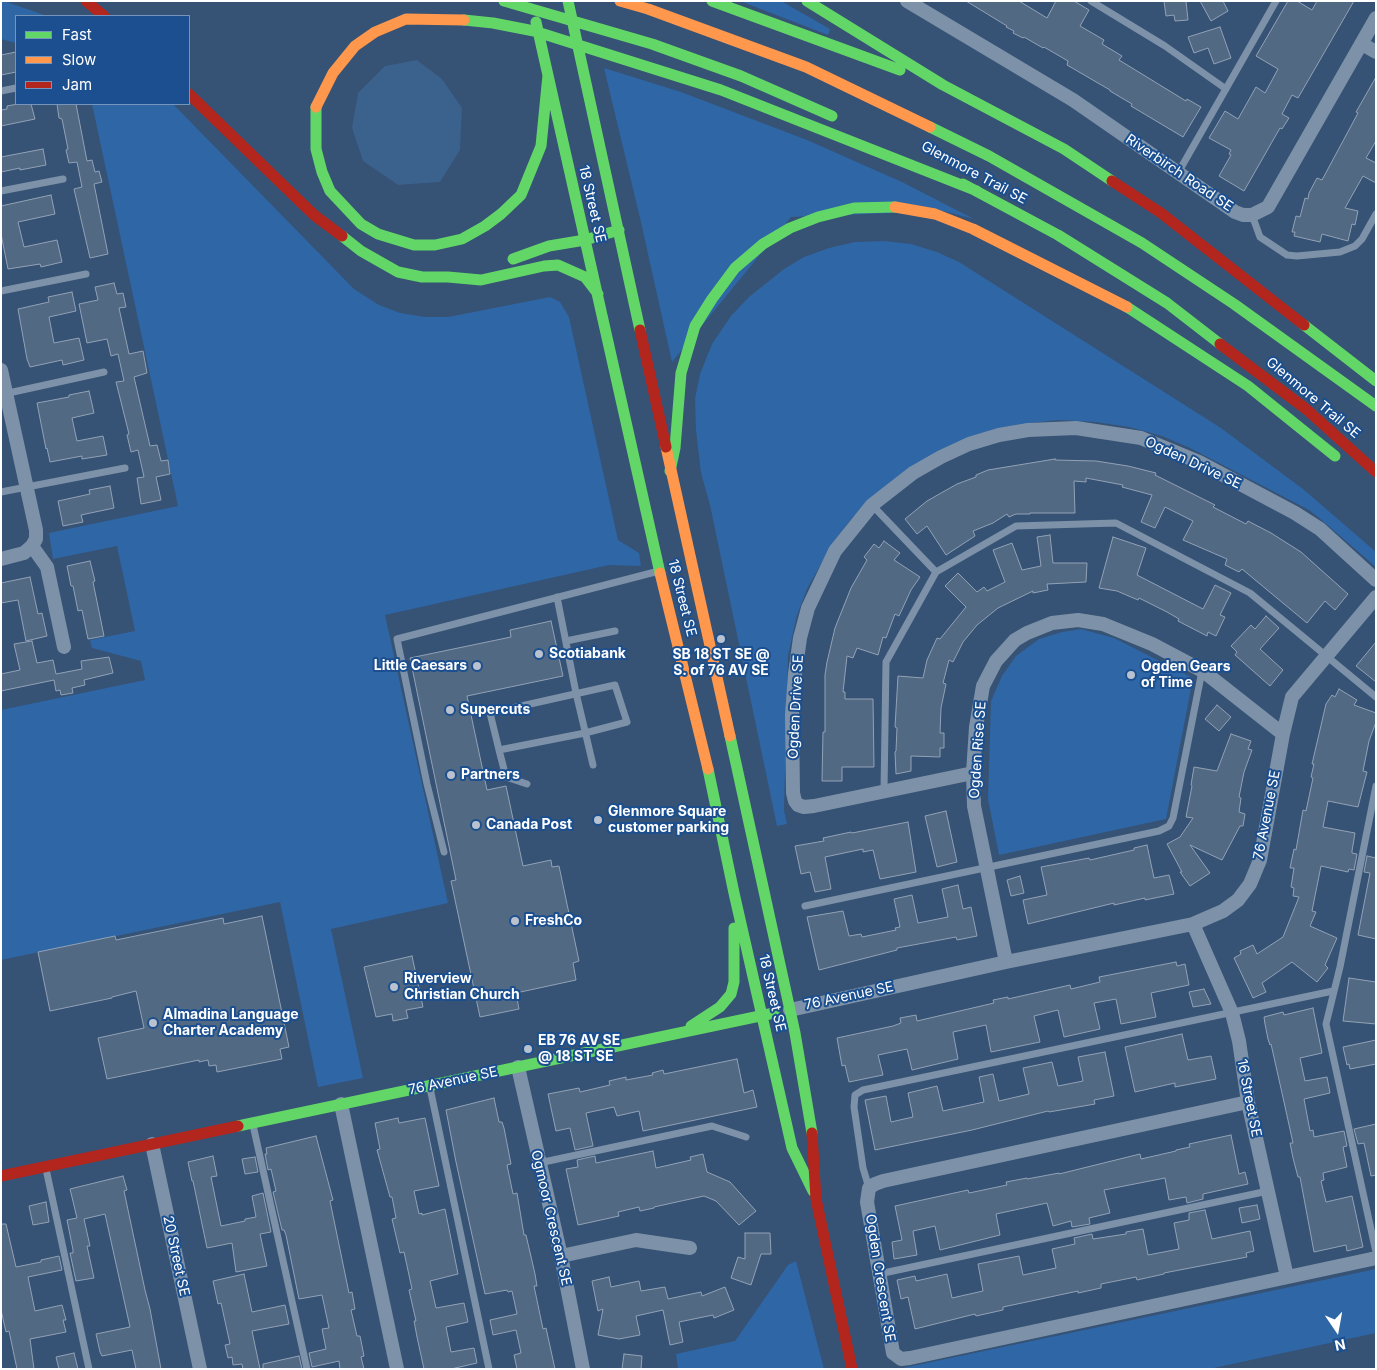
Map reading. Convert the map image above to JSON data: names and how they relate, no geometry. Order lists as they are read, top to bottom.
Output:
{
  "streets": {
    "main road": ["Glenmore Trail SE", "18 Street SE", "76 Avenue SE"],
    "street": [
      "Riverbirch Road SE",
      "Ogden Drive SE",
      "Ogden Rise SE",
      "16 Street SE",
      "Ogmoor Crescent SE",
      "20 Street SE",
      "Ogden Crescent SE"
    ]
  },
  "crossings": [
    ["18 Street SE", "76 Avenue SE"],
    ["Ogden Drive SE", "Ogden Rise SE"],
    ["Ogden Rise SE", "76 Avenue SE"],
    ["76 Avenue SE", "16 Street SE"],
    ["76 Avenue SE", "Ogmoor Crescent SE"],
    ["76 Avenue SE", "20 Street SE"],
    ["16 Street SE", "Ogden Crescent SE"]
  ],
  "places": [
    "SB 18 ST SE @ S. of 76 AV SE",
    "Scotiabank",
    "Little Caesars",
    "Ogden Gears of Time",
    "Supercuts",
    "Partners",
    "Glenmore Square customer parking",
    "Canada Post",
    "FreshCo",
    "Riverview Christian Church",
    "Almadina Language Charter Academy",
    "EB 76 AV SE @ 18 ST SE"
  ],
  "legend": ["Fast", "Slow", "Jam"],
  "north": "bottom"
}
